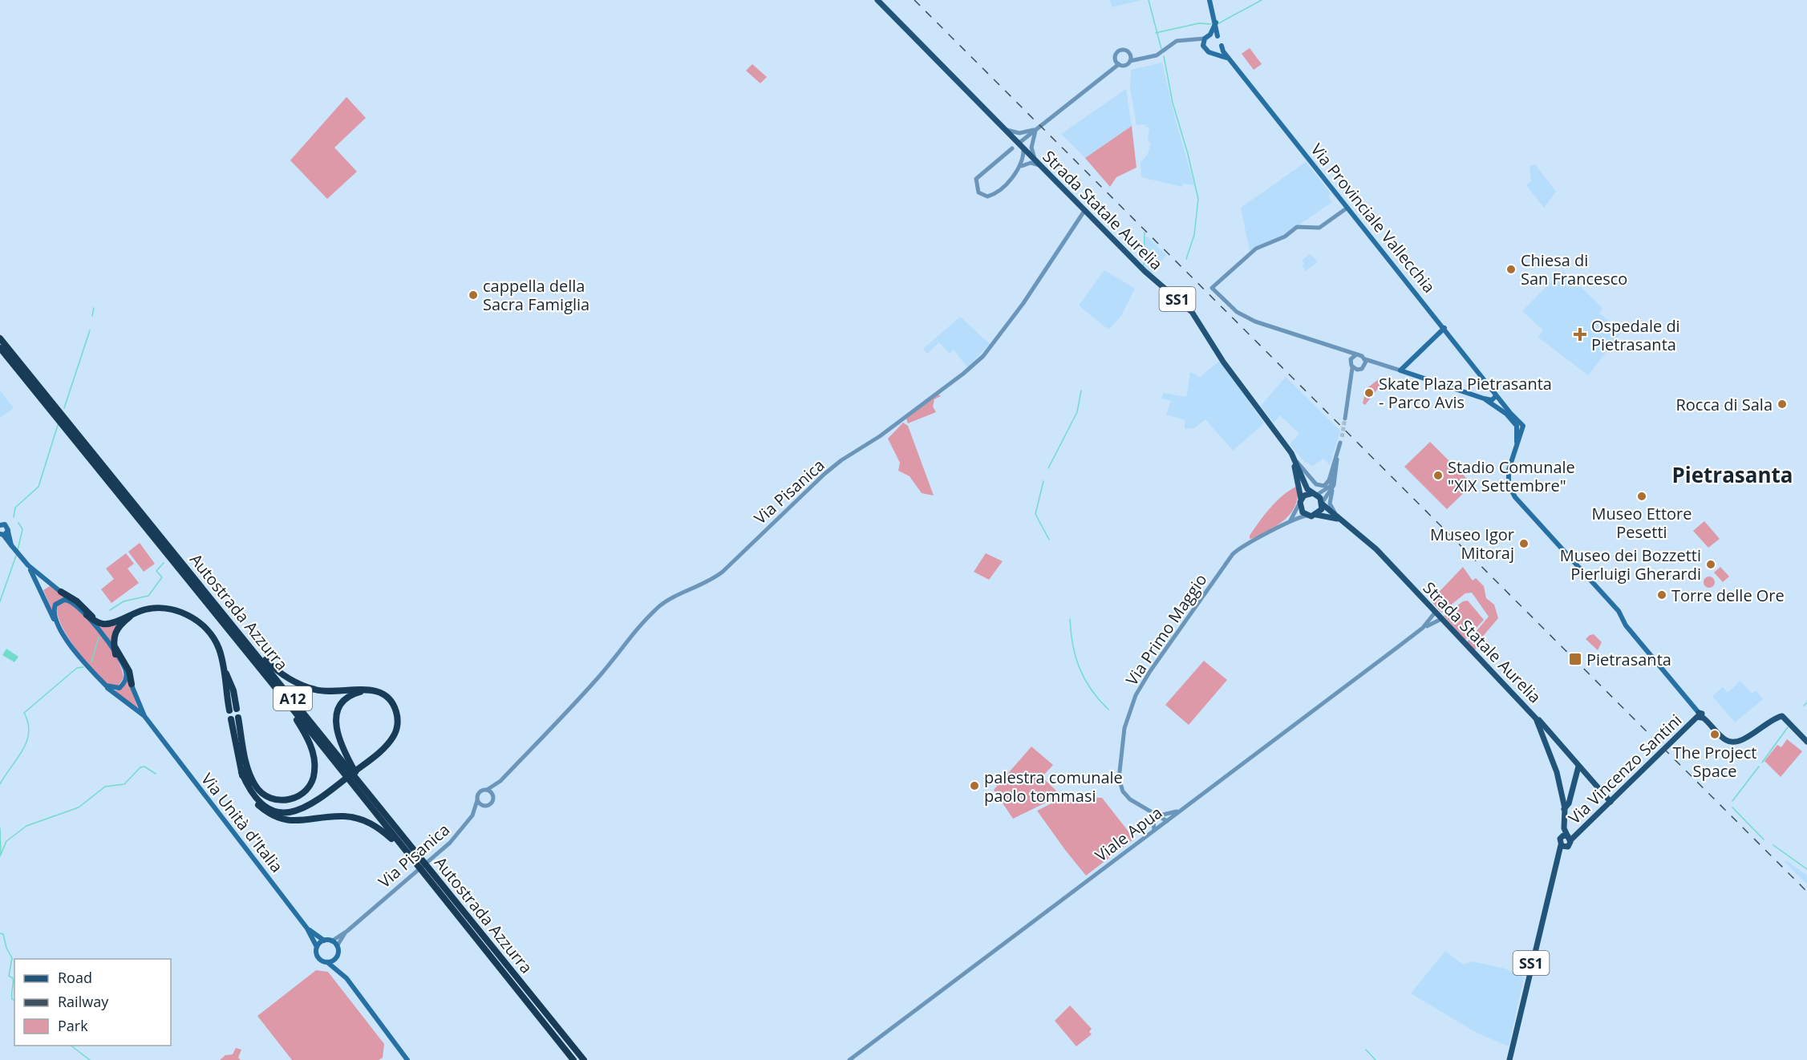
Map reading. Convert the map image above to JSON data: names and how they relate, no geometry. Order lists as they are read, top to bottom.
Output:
{
  "streets": {
    "highway": ["Autostrada Azzurra", "A12"],
    "main road": [
      "Strada Statale Aurelia",
      "Via Provinciale Vallecchia",
      "SS1",
      "Via Vincenzo Santini",
      "Via Unità d'Italia"
    ],
    "street": ["Via Pisanica", "Via Primo Maggio", "Viale Apua"]
  },
  "crossings": [
    ["Strada Statale Aurelia", "SS1"],
    ["Strada Statale Aurelia", "Via Pisanica"],
    ["Strada Statale Aurelia", "Via Primo Maggio"],
    ["Strada Statale Aurelia", "Via Vincenzo Santini"],
    ["Strada Statale Aurelia", "Viale Apua"],
    ["SS1", "Via Vincenzo Santini"],
    ["Via Pisanica", "Via Unità d'Italia"],
    ["Via Primo Maggio", "Viale Apua"]
  ],
  "districts": ["Pietrasanta"],
  "places": {
    "other": [
      "Chiesa di San Francesco",
      "cappella della Sacra Famiglia",
      "Skate Plaza Pietrasanta - Parco Avis",
      "Rocca di Sala",
      "Stadio Comunale \"XIX Settembre\"",
      "Museo Ettore Pesetti",
      "Museo Igor Mitoraj",
      "Museo dei Bozzetti Pierluigi Gherardi",
      "Torre delle Ore",
      "The Project Space",
      "palestra comunale paolo tommasi"
    ],
    "health": ["Ospedale di Pietrasanta"],
    "transit": ["Pietrasanta"]
  },
  "legend": ["Road", "Railway", "Park"]
}
